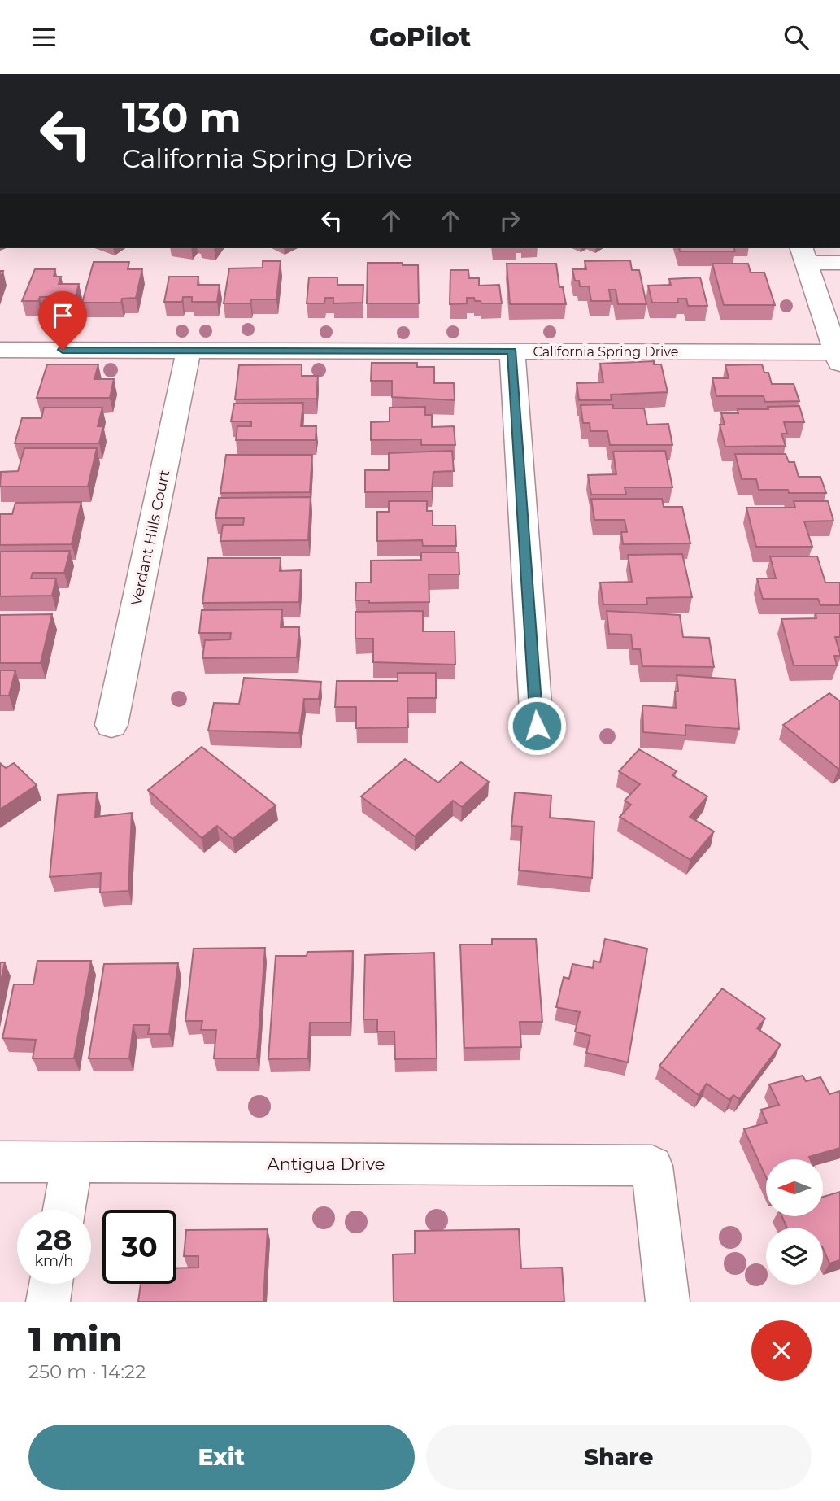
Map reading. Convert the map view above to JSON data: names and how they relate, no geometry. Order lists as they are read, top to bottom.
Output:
{
  "streets": {
    "street": ["California Spring Drive", "Verdant Hills Court", "Antigua Drive"]
  },
  "crossings": [
    ["California Spring Drive", "Verdant Hills Court"]
  ],
  "north": "left",
  "page": {
    "header": "GoPilot",
    "turn": ["130 m", "California Spring Drive"],
    "speed": "28 km/h",
    "limit": "30",
    "heading": ["1 min", "250 m · 14:22"],
    "buttons": ["Exit", "Share"]
  }
}
